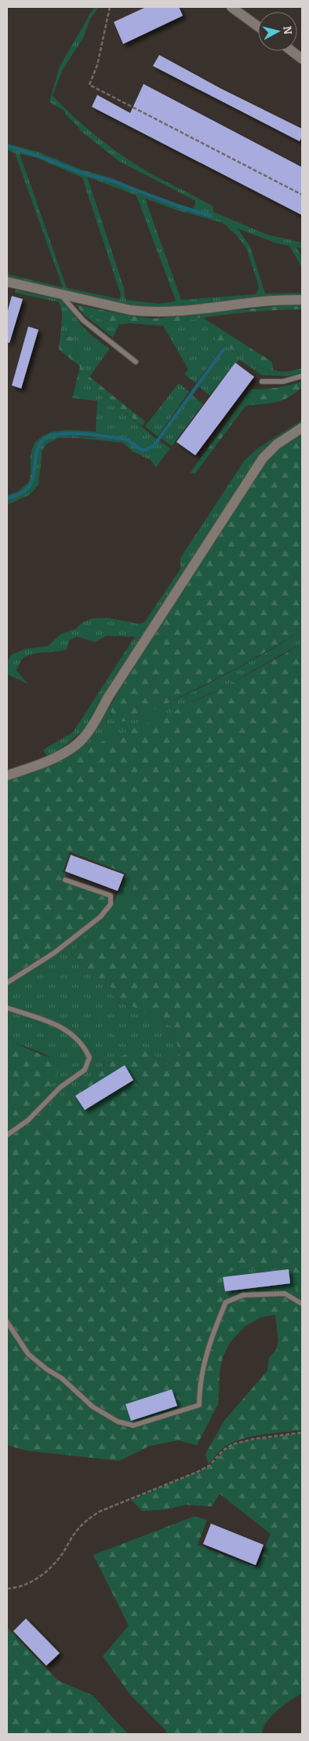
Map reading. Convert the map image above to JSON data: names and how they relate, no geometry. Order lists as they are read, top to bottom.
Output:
{
  "north": "right"
}
